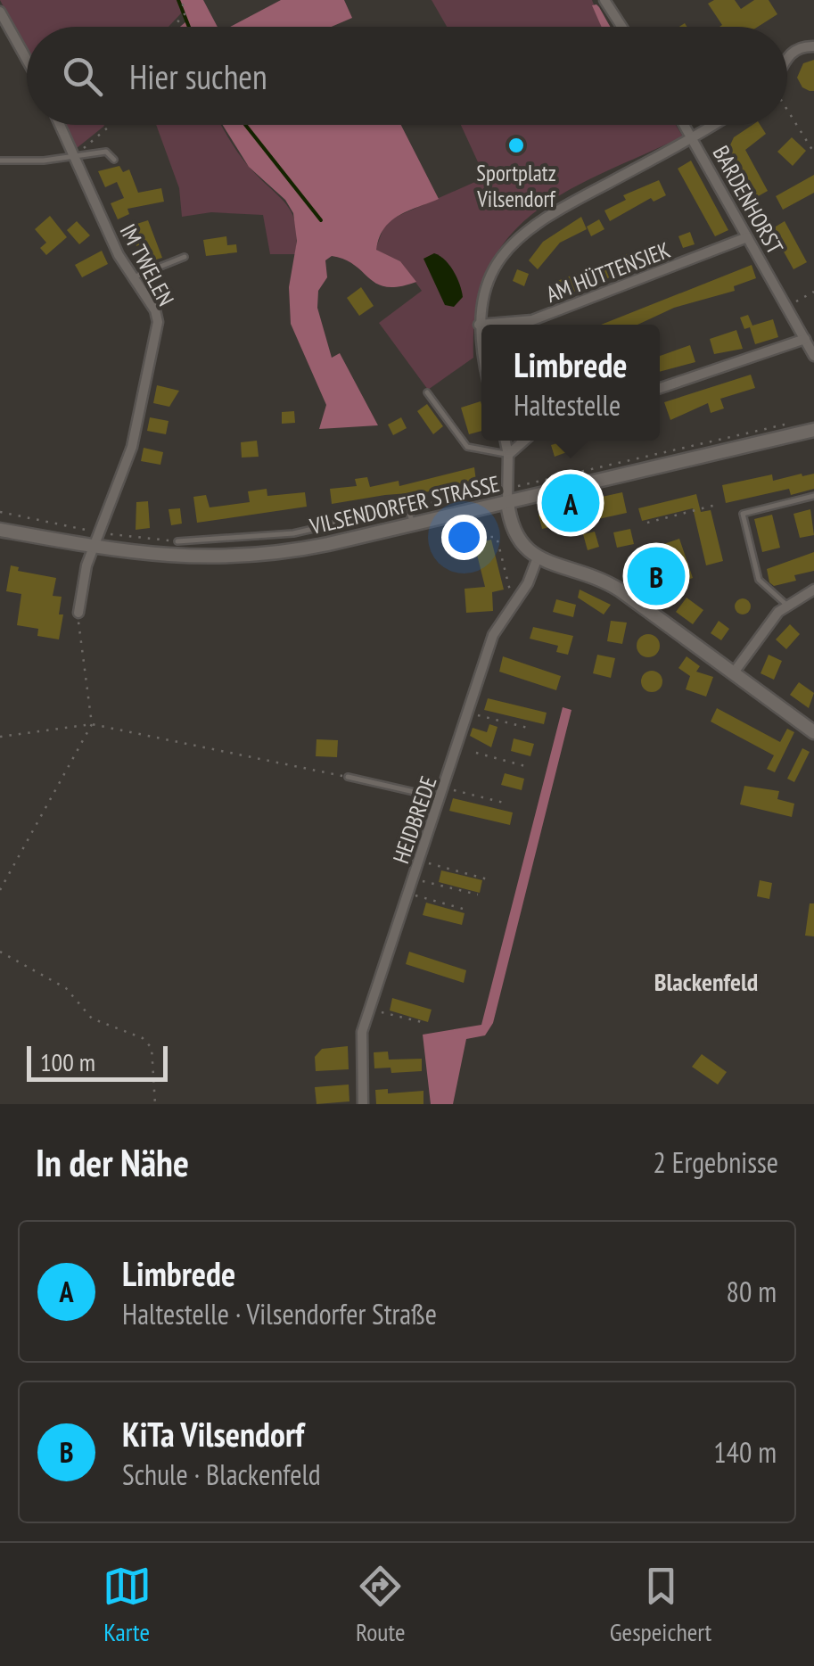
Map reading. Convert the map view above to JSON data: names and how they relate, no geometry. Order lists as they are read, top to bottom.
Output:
{
  "streets": {
    "main road": ["VILSENDORFER STRASSE"],
    "street": [
      "BARDENHORST",
      "IM TWELEN",
      "AM HÜTTENSIEK",
      "HEIDBREDE"
    ]
  },
  "crossings": [
    ["BARDENHORST", "AM HÜTTENSIEK"],
    ["IM TWELEN", "VILSENDORFER STRASSE"]
  ],
  "districts": ["Blackenfeld"],
  "places": ["Sportplatz Vilsendorf"],
  "scale_bar": "100 m",
  "page": {
    "search": "Hier suchen",
    "popup": ["Limbrede", "Haltestelle"],
    "pins": ["A", "B"],
    "scale": "100 m",
    "heading": ["In der Nähe", "2 Ergebnisse"],
    "list": [
      {
        "mark": "A",
        "name": "Limbrede",
        "note": "Haltestelle · Vilsendorfer Straße",
        "value": "80 m"
      },
      {
        "mark": "B",
        "name": "KiTa Vilsendorf",
        "note": "Schule · Blackenfeld",
        "value": "140 m"
      }
    ],
    "nav": ["Karte", "Route", "Gespeichert"]
  }
}
